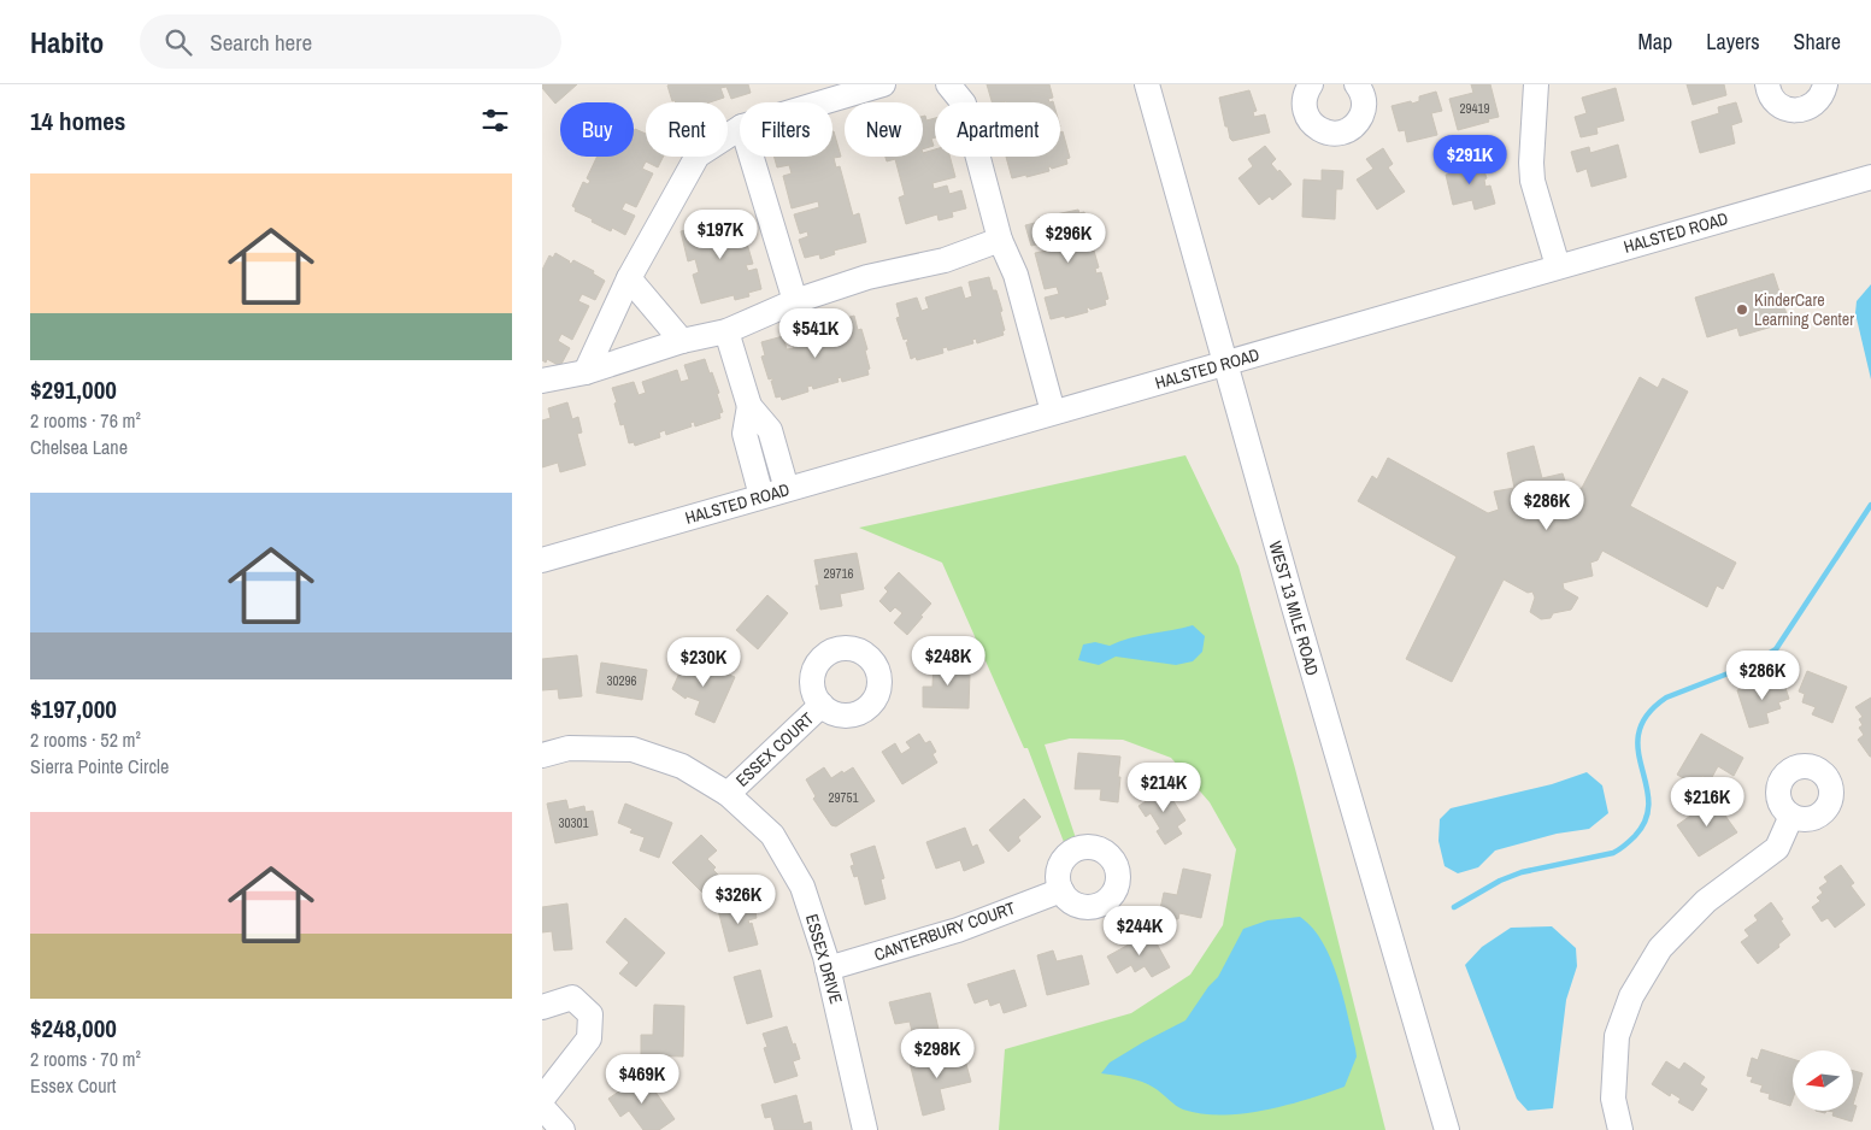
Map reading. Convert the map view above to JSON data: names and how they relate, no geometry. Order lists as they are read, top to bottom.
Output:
{
  "streets": {
    "street": [
      "HALSTED ROAD",
      "WEST 13 MILE ROAD",
      "ESSEX COURT",
      "CANTERBURY COURT",
      "ESSEX DRIVE"
    ]
  },
  "crossings": [
    ["HALSTED ROAD", "WEST 13 MILE ROAD"],
    ["ESSEX COURT", "ESSEX DRIVE"],
    ["CANTERBURY COURT", "ESSEX DRIVE"]
  ],
  "places": ["KinderCare Learning Center"],
  "house_numbers": [
    "29419",
    "29716",
    "30296",
    "29751",
    "30301"
  ],
  "north": "left",
  "page": {
    "header": "Habito",
    "search": "Search here",
    "nav": ["Map", "Layers", "Share"],
    "heading": "14 homes",
    "chip": [
      "Buy",
      "Rent",
      "Filters",
      "New",
      "Apartment"
    ],
    "price": [
      "$291K",
      "$197K",
      "$296K",
      "$541K",
      "$286K",
      "$248K",
      "$230K",
      "$286K",
      "$214K",
      "$216K",
      "$326K",
      "$244K",
      "$298K",
      "$469K"
    ],
    "list": [
      {
        "name": "$291,000",
        "note": "2 rooms · 76 m² · Chelsea Lane"
      },
      {
        "name": "$197,000",
        "note": "2 rooms · 52 m² · Sierra Pointe Circle"
      },
      {
        "name": "$248,000",
        "note": "2 rooms · 70 m² · Essex Court"
      }
    ]
  }
}
